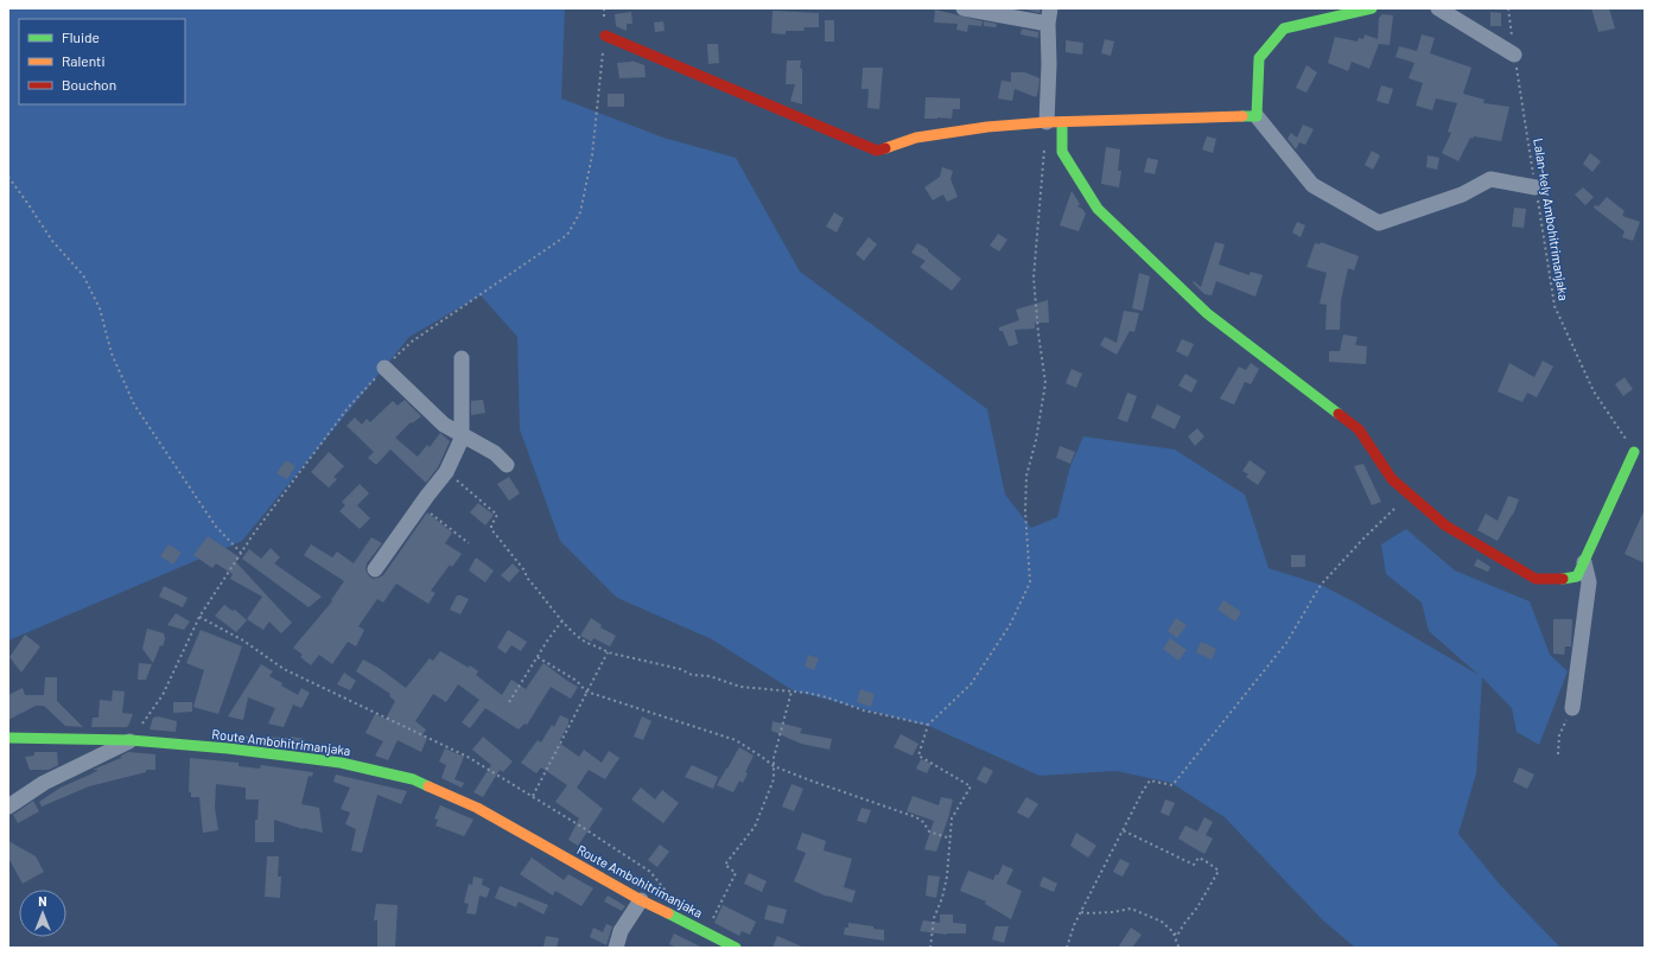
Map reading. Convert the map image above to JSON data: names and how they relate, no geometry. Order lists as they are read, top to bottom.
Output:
{
  "streets": {
    "street": ["Route Ambohitrimanjaka"],
    "path": ["Lalan-kely Ambohitrimanjaka"]
  },
  "legend": ["Fluide", "Ralenti", "Bouchon"],
  "north": "top"
}
